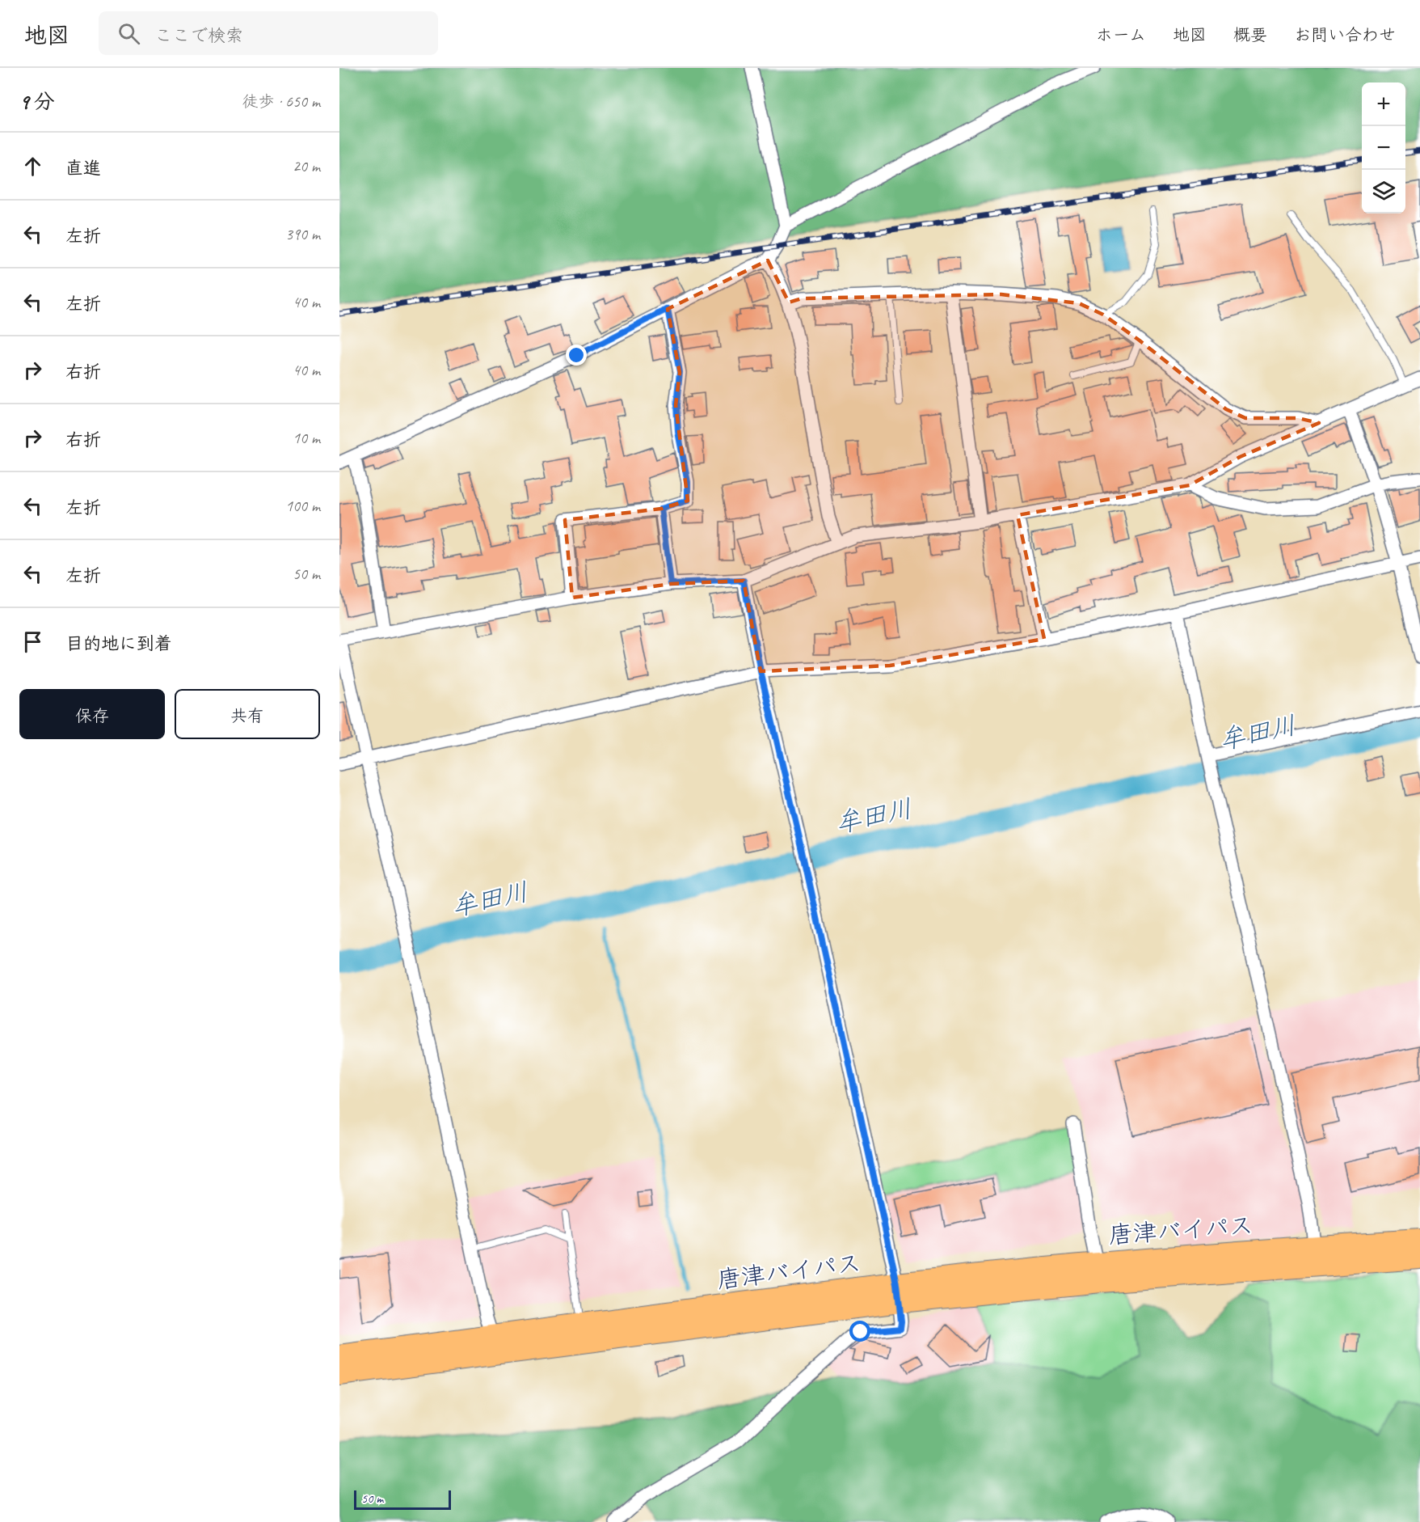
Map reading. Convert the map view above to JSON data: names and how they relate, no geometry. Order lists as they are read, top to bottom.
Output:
{
  "streets": {
    "highway": ["唐津バイパス"]
  },
  "water": ["牟田川"],
  "scale_bar": "50 m",
  "page": {
    "header": "地図",
    "search": "ここで検索",
    "nav": [
      "ホーム",
      "地図",
      "概要",
      "お問い合わせ"
    ],
    "heading": ["9 分", "徒歩 · 650 m"],
    "map_buttons": ["+", "−"],
    "list": [
      ["直進", "20 m"],
      ["左折", "390 m"],
      ["左折", "40 m"],
      ["右折", "40 m"],
      ["右折", "10 m"],
      ["左折", "100 m"],
      ["左折", "50 m"],
      "目的地に到着"
    ],
    "buttons": ["保存", "共有"],
    "scale": "50 m"
  }
}
